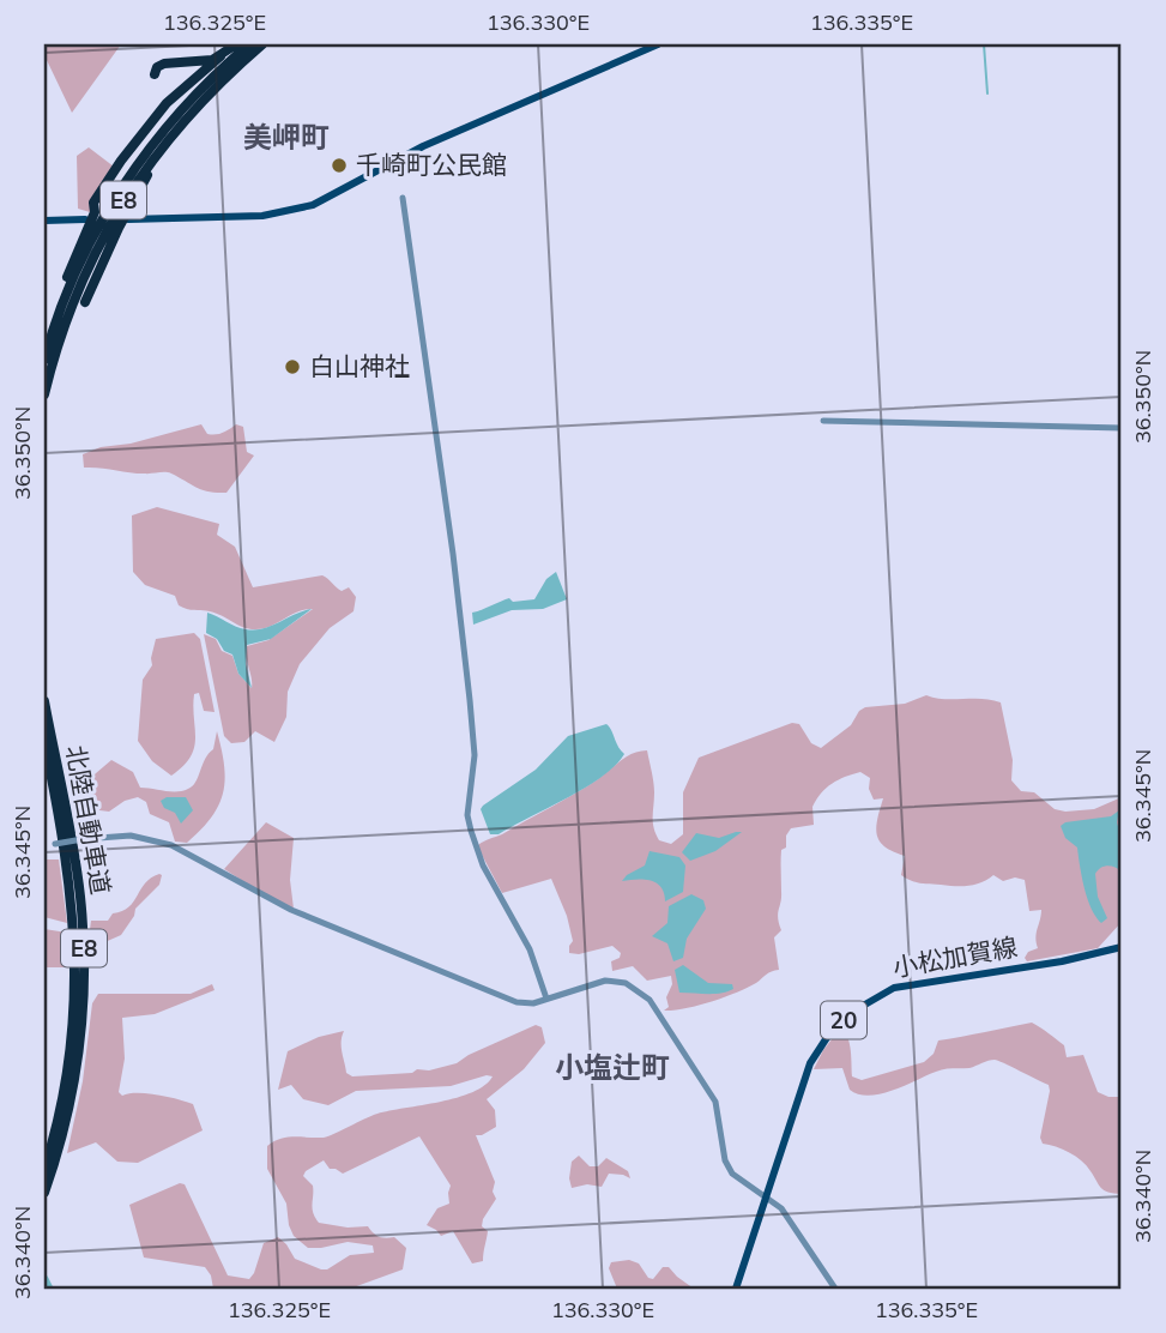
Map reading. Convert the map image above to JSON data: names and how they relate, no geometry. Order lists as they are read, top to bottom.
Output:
{
  "streets": {
    "highway": ["E8", "北陸自動車道"],
    "main road": ["小松加賀線", "20"]
  },
  "districts": ["美岬町", "小塩辻町"],
  "places": ["千崎町公民館", "白山神社"],
  "coordinates": [
    "136.325°E",
    "136.330°E",
    "136.335°E",
    "36.350°N",
    "36.345°N",
    "36.340°N"
  ]
}
